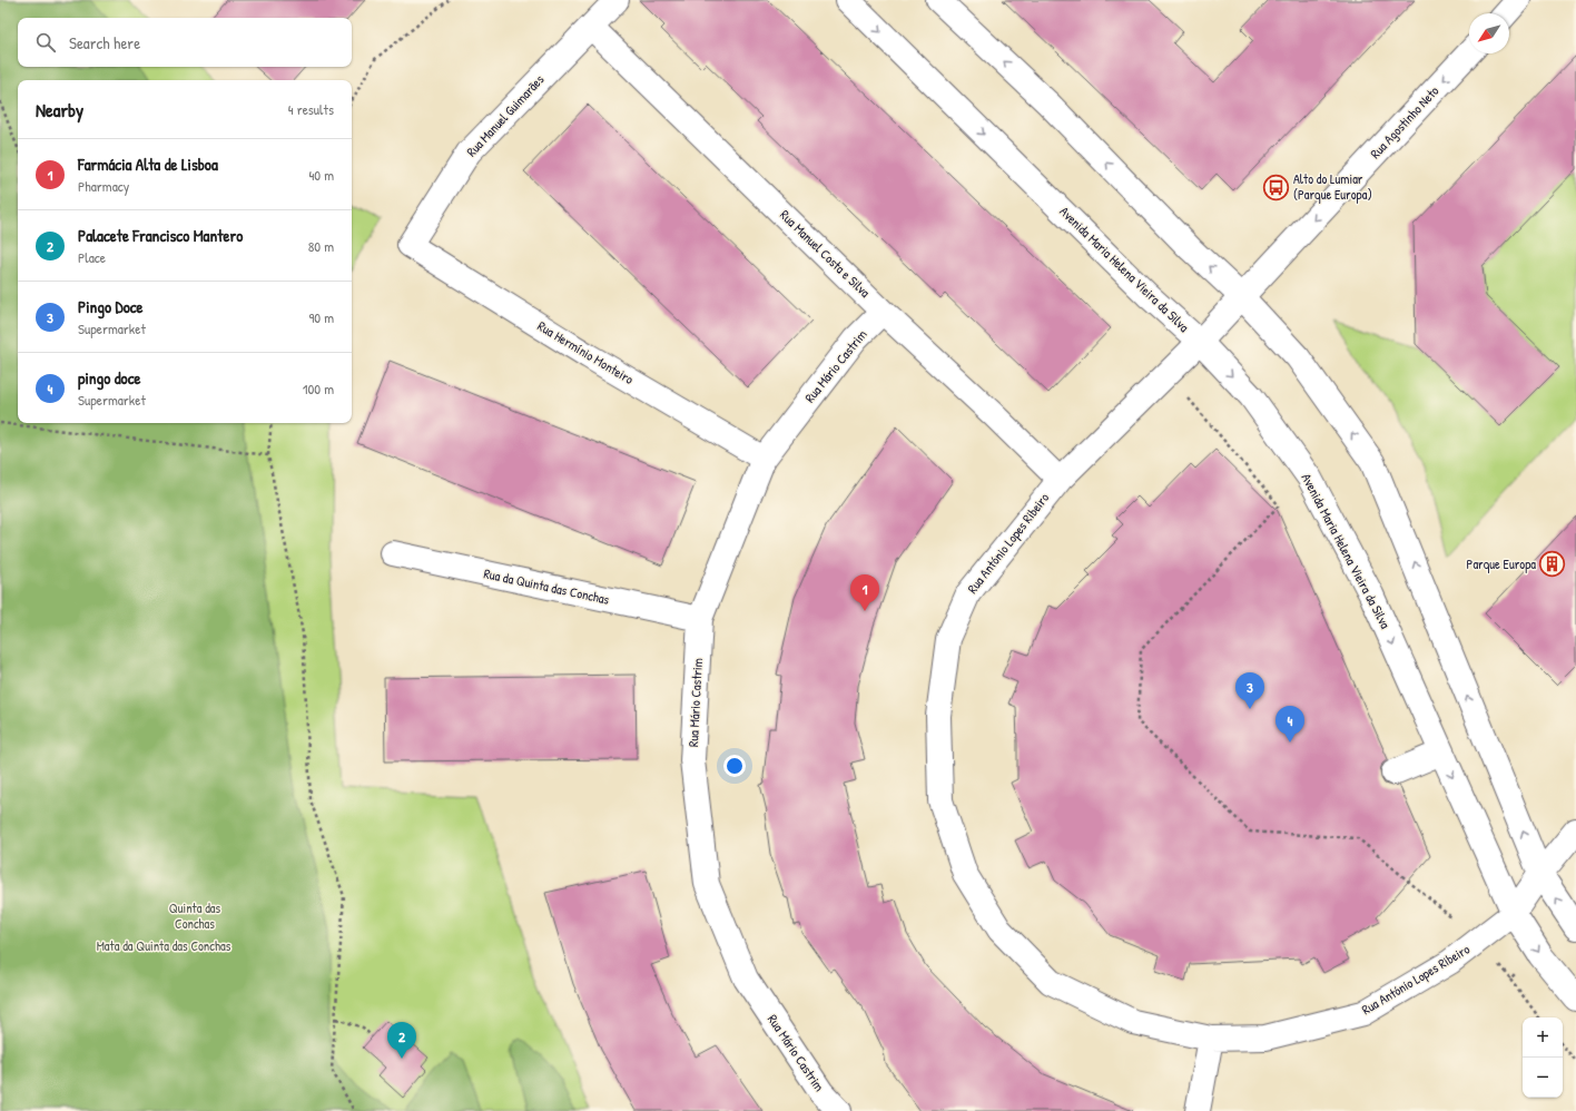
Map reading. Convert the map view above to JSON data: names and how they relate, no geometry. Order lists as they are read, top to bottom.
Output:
{
  "streets": {
    "street": [
      "Rua Manuel Guimarães",
      "Rua Agostinho Neto",
      "Rua Manuel Costa e Silva",
      "Avenida Maria Helena Vieira da Silva",
      "Rua Hermínio Monteiro",
      "Rua Mário Castrim",
      "Rua António Lopes Ribeiro",
      "Rua da Quinta das Conchas"
    ]
  },
  "crossings": [
    ["Rua Manuel Guimarães", "Rua Manuel Costa e Silva"],
    ["Rua Manuel Guimarães", "Rua Hermínio Monteiro"],
    ["Rua Agostinho Neto", "Avenida Maria Helena Vieira da Silva"],
    ["Rua Agostinho Neto", "Rua António Lopes Ribeiro"],
    ["Rua Manuel Costa e Silva", "Rua Mário Castrim"],
    ["Rua Manuel Costa e Silva", "Rua António Lopes Ribeiro"],
    ["Avenida Maria Helena Vieira da Silva", "Rua António Lopes Ribeiro"],
    ["Rua Hermínio Monteiro", "Rua Mário Castrim"],
    ["Rua Mário Castrim", "Rua da Quinta das Conchas"]
  ],
  "one_way": ["Rua Agostinho Neto"],
  "parks": ["Quinta das Conchas", "Mata da Quinta das Conchas"],
  "places": {
    "bus stop": ["Alto do Lumiar (Parque Europa)"],
    "building": ["Parque Europa"]
  },
  "north": "bottom left",
  "page": {
    "search": "Search here",
    "heading": ["Nearby", "4 results"],
    "list": [
      {
        "mark": "1",
        "name": "Farmácia Alta de Lisboa",
        "note": "Pharmacy",
        "value": "40 m"
      },
      {
        "mark": "2",
        "name": "Palacete Francisco Mantero",
        "note": "Place",
        "value": "80 m"
      },
      {
        "mark": "3",
        "name": "Pingo Doce",
        "note": "Supermarket",
        "value": "90 m"
      },
      {
        "mark": "4",
        "name": "pingo doce",
        "note": "Supermarket",
        "value": "100 m"
      }
    ],
    "pins": [
      "1",
      "3",
      "4",
      "2"
    ],
    "map_buttons": ["+", "−"]
  }
}
